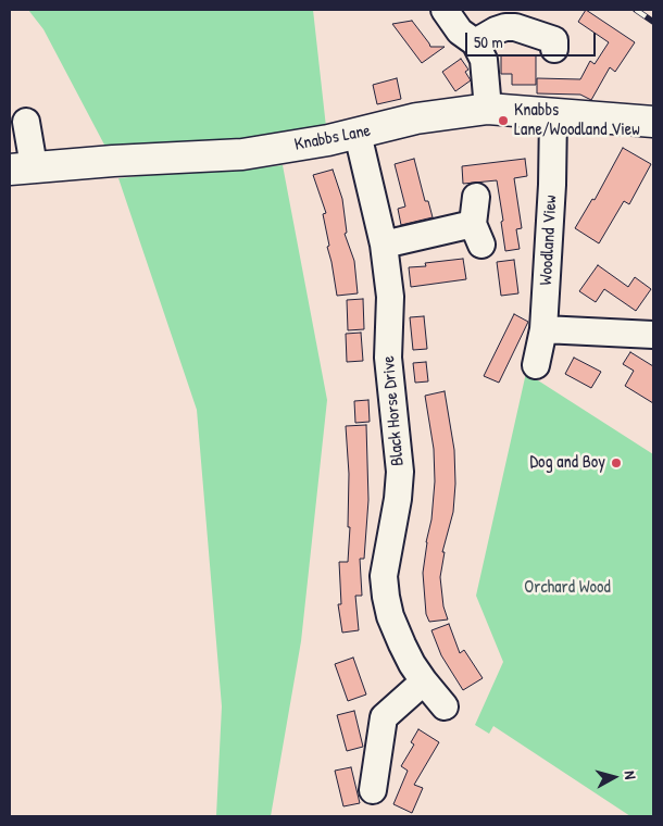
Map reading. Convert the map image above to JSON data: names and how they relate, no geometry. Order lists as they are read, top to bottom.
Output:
{
  "streets": {
    "main road": ["Knabbs Lane"],
    "street": ["Woodland View", "Black Horse Drive"]
  },
  "crossings": [
    ["Knabbs Lane", "Woodland View"],
    ["Knabbs Lane", "Black Horse Drive"]
  ],
  "parks": ["Orchard Wood"],
  "places": ["Knabbs Lane/Woodland View", "Dog and Boy"],
  "scale_bar": "50 m",
  "north": "right"
}
